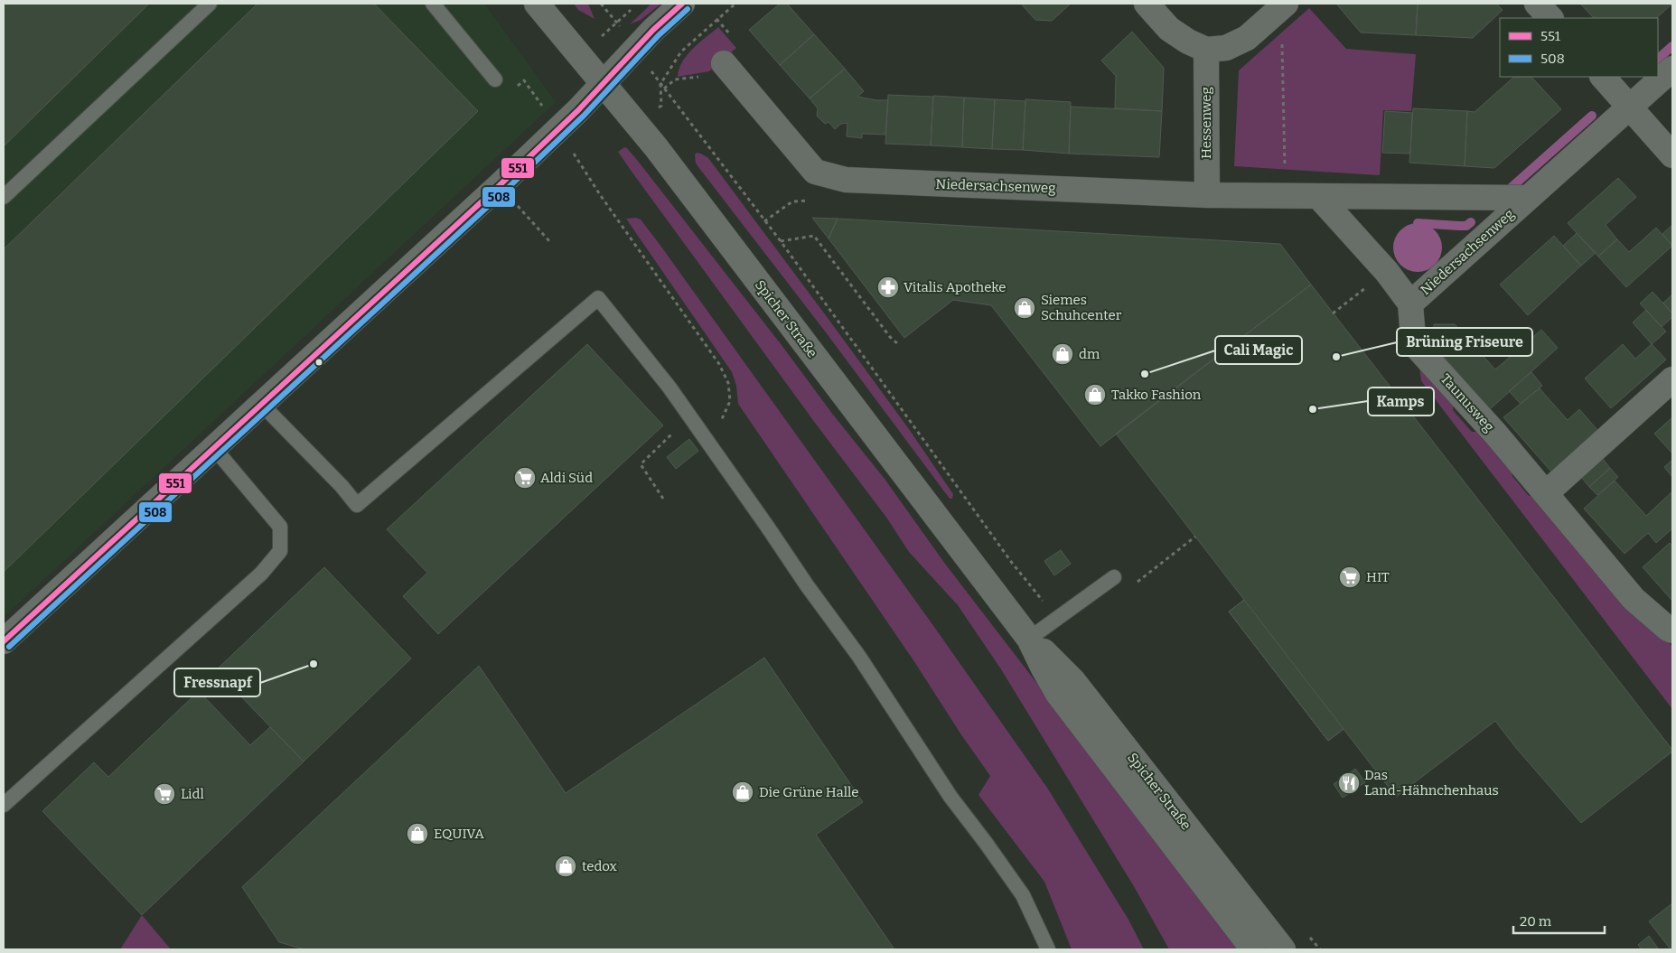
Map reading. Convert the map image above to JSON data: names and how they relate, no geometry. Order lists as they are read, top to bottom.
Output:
{
  "streets": {
    "street": [
      "Hessenweg",
      "Niedersachsenweg",
      "Spicher Straße",
      "Taunusweg"
    ]
  },
  "crossings": [
    ["Hessenweg", "Niedersachsenweg"],
    ["Niedersachsenweg", "Taunusweg"]
  ],
  "places": {
    "pharmacy": ["Vitalis Apotheke"],
    "shop": [
      "Siemes Schuhcenter",
      "dm",
      "Takko Fashion",
      "Die Grüne Halle",
      "EQUIVA",
      "tedox"
    ],
    "other": [
      "Brüning Friseure",
      "Cali Magic",
      "Kamps",
      "Fressnapf"
    ],
    "supermarket": ["Aldi Süd", "HIT", "Lidl"],
    "restaurant": ["Das Land-Hähnchenhaus"]
  },
  "lines": ["transit line 551", "transit line 508"],
  "legend": ["551", "508"],
  "scale_bar": "20 m"
}
